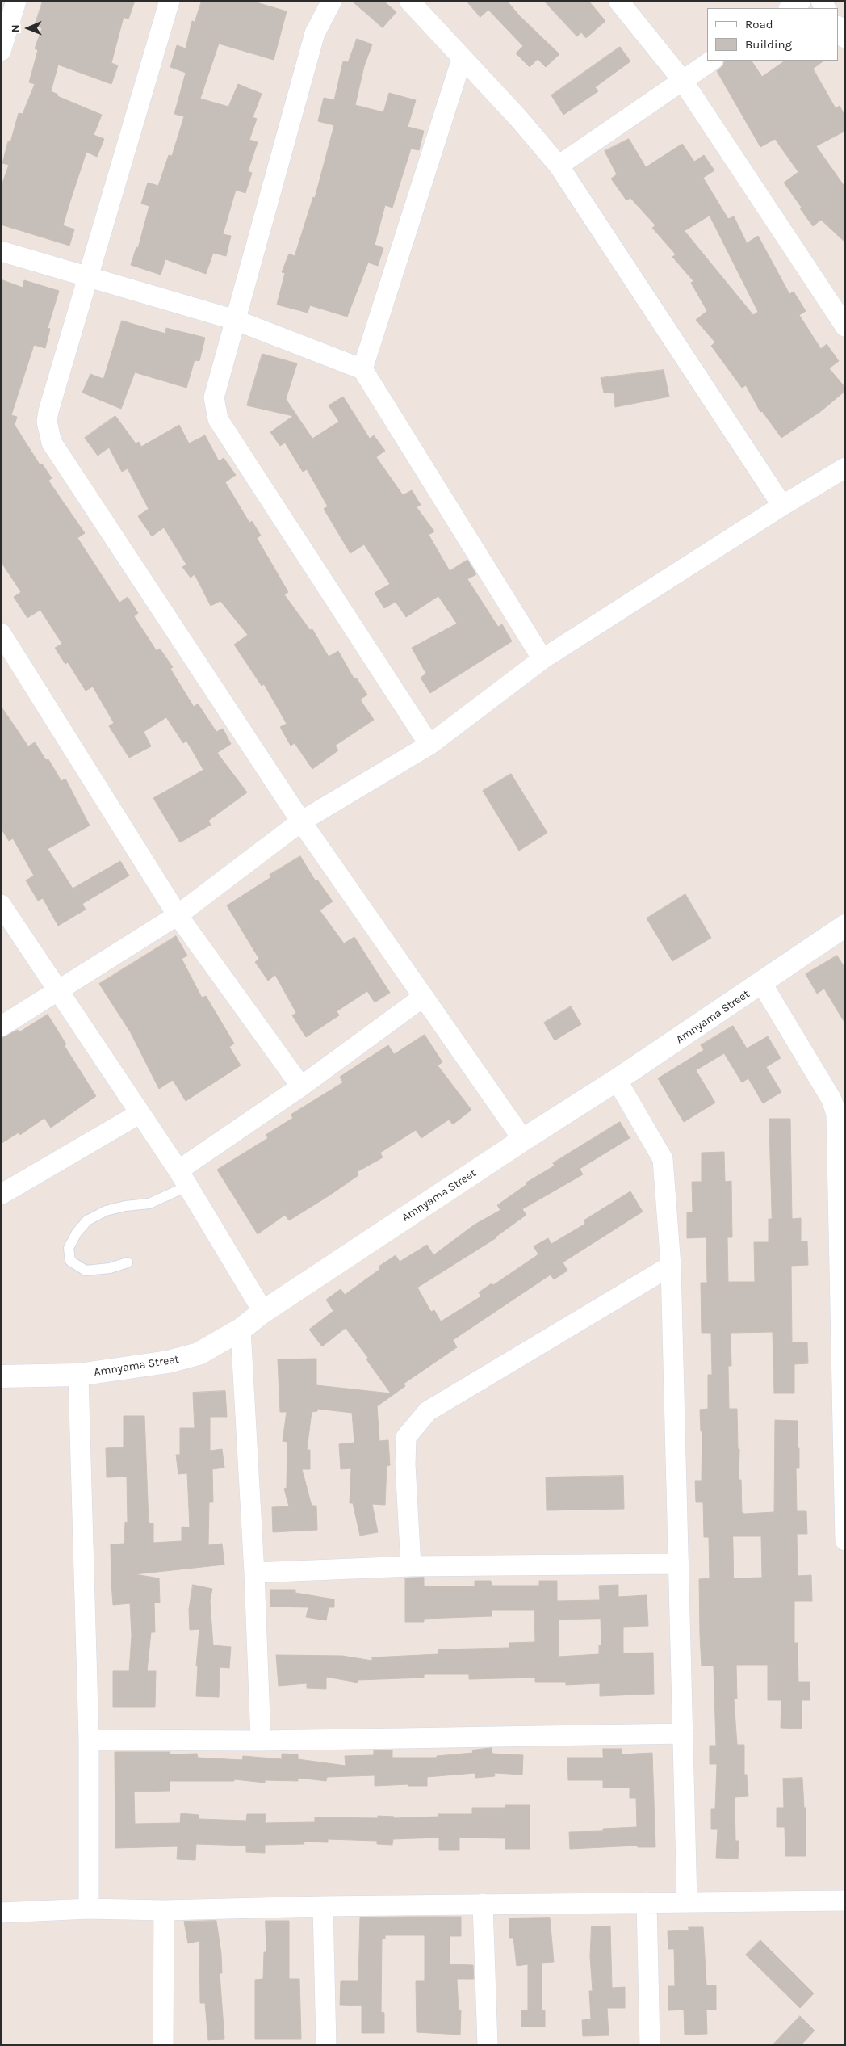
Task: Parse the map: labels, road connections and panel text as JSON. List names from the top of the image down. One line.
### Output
{"streets":{"street":["Amnyama Street"]},"legend":["Road","Building"],"north":"left"}
